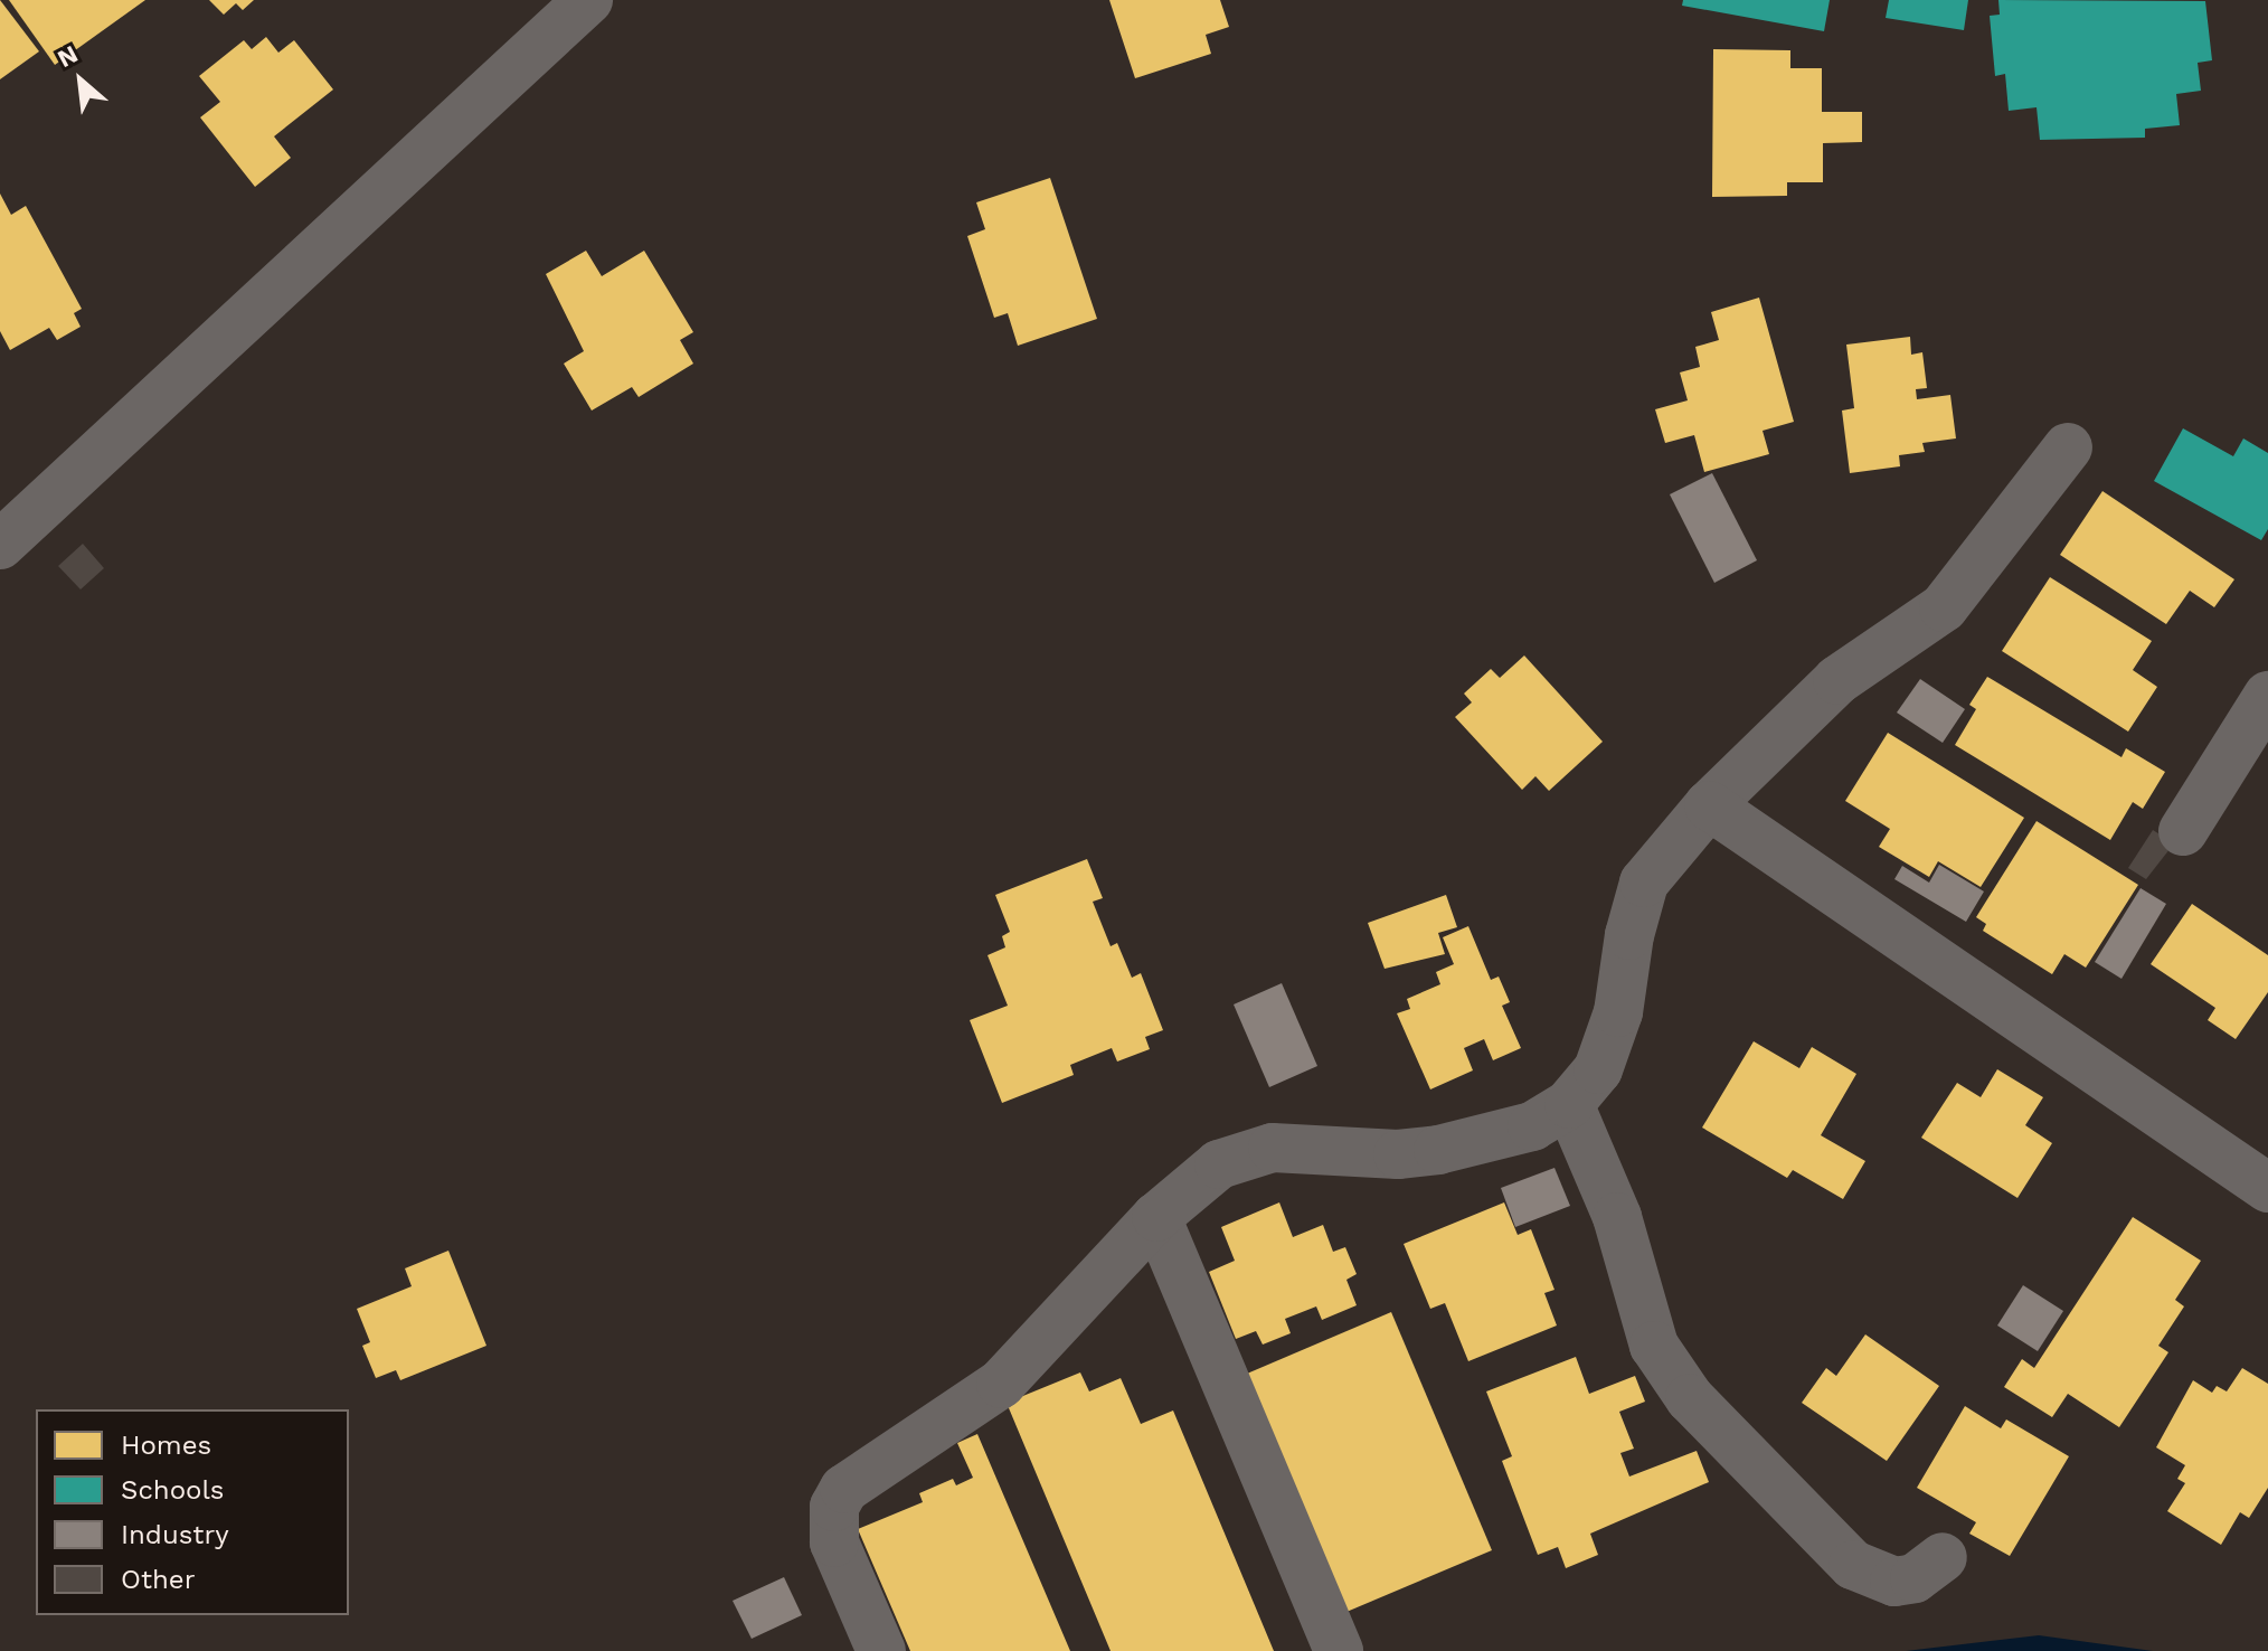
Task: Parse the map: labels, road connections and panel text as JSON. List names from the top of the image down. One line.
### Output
{"legend":["Homes","Schools","Industry","Other"],"north":"top left"}
